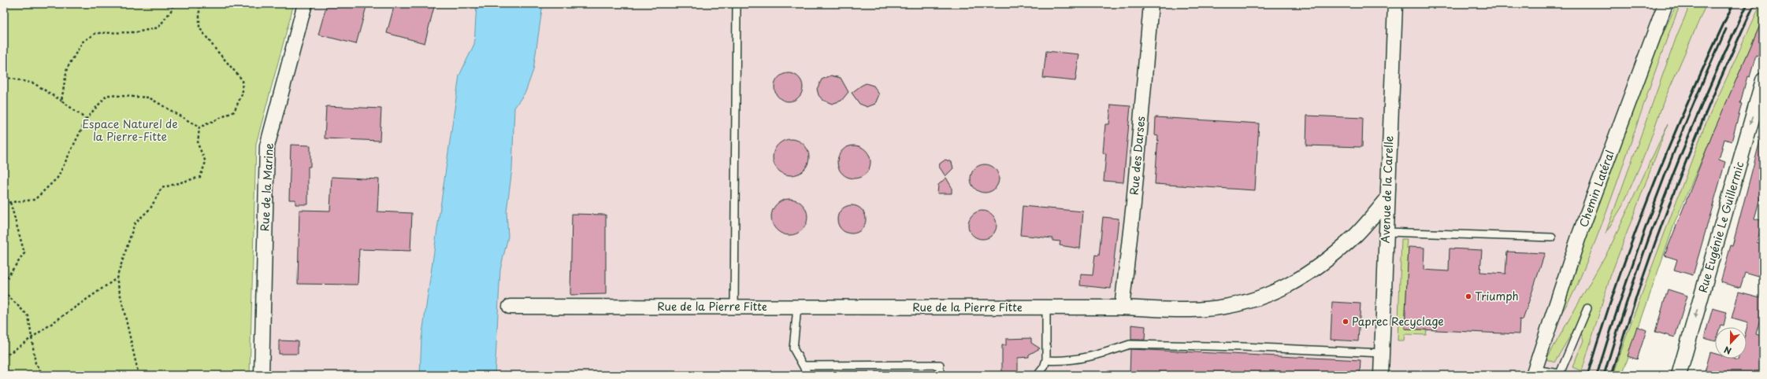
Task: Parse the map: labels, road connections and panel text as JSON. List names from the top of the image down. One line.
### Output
{"streets":{"street":["Rue des Darses","Rue de la Marine","Chemin Latéral","Avenue de la Carelle","Rue Eugénie Le Guillermic","Rue de la Pierre Fitte"]},"crossings":[["Rue des Darses","Rue de la Pierre Fitte"],["Avenue de la Carelle","Rue de la Pierre Fitte"]],"one_way":["Rue Eugénie Le Guillermic"],"parks":["Espace Naturel de la Pierre-Fitte"],"places":["Triumph","Paprec Recyclage"],"north":"bottom"}
